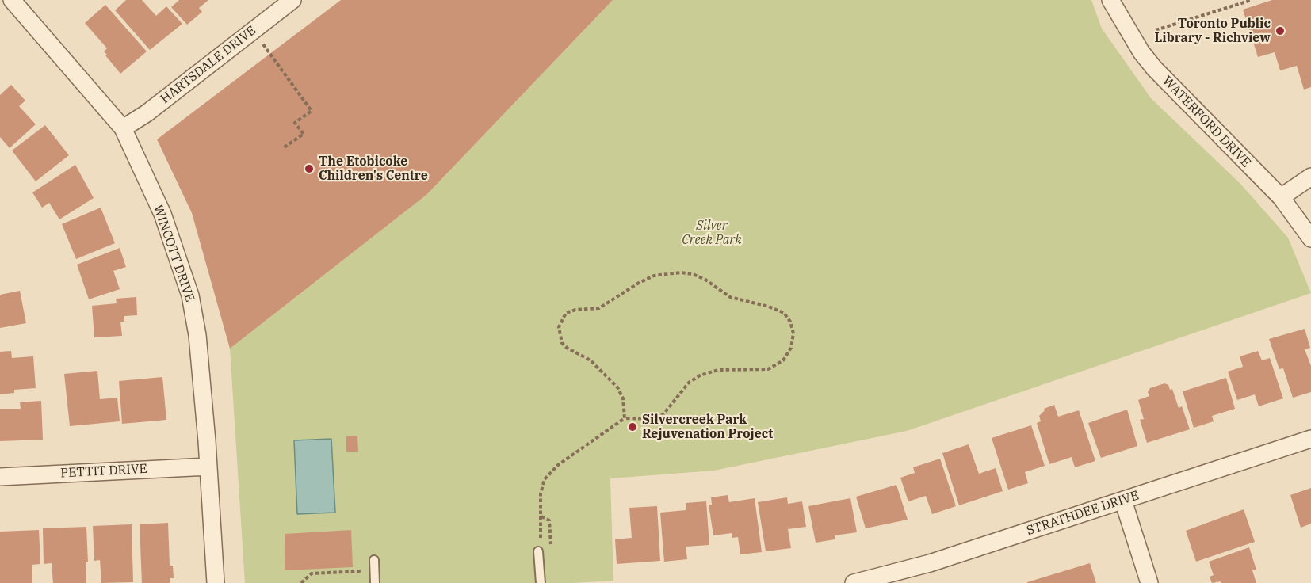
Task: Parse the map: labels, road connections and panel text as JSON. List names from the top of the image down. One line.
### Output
{"streets":{"street":["HARTSDALE DRIVE","WATERFORD DRIVE","WINCOTT DRIVE","PETTIT DRIVE","STRATHDEE DRIVE"]},"crossings":[["HARTSDALE DRIVE","WINCOTT DRIVE"],["WINCOTT DRIVE","PETTIT DRIVE"]],"parks":["Silver Creek Park"],"places":["Toronto Public Library - Richview","The Etobicoke Children's Centre","Silvercreek Park Rejuvenation Project"]}
